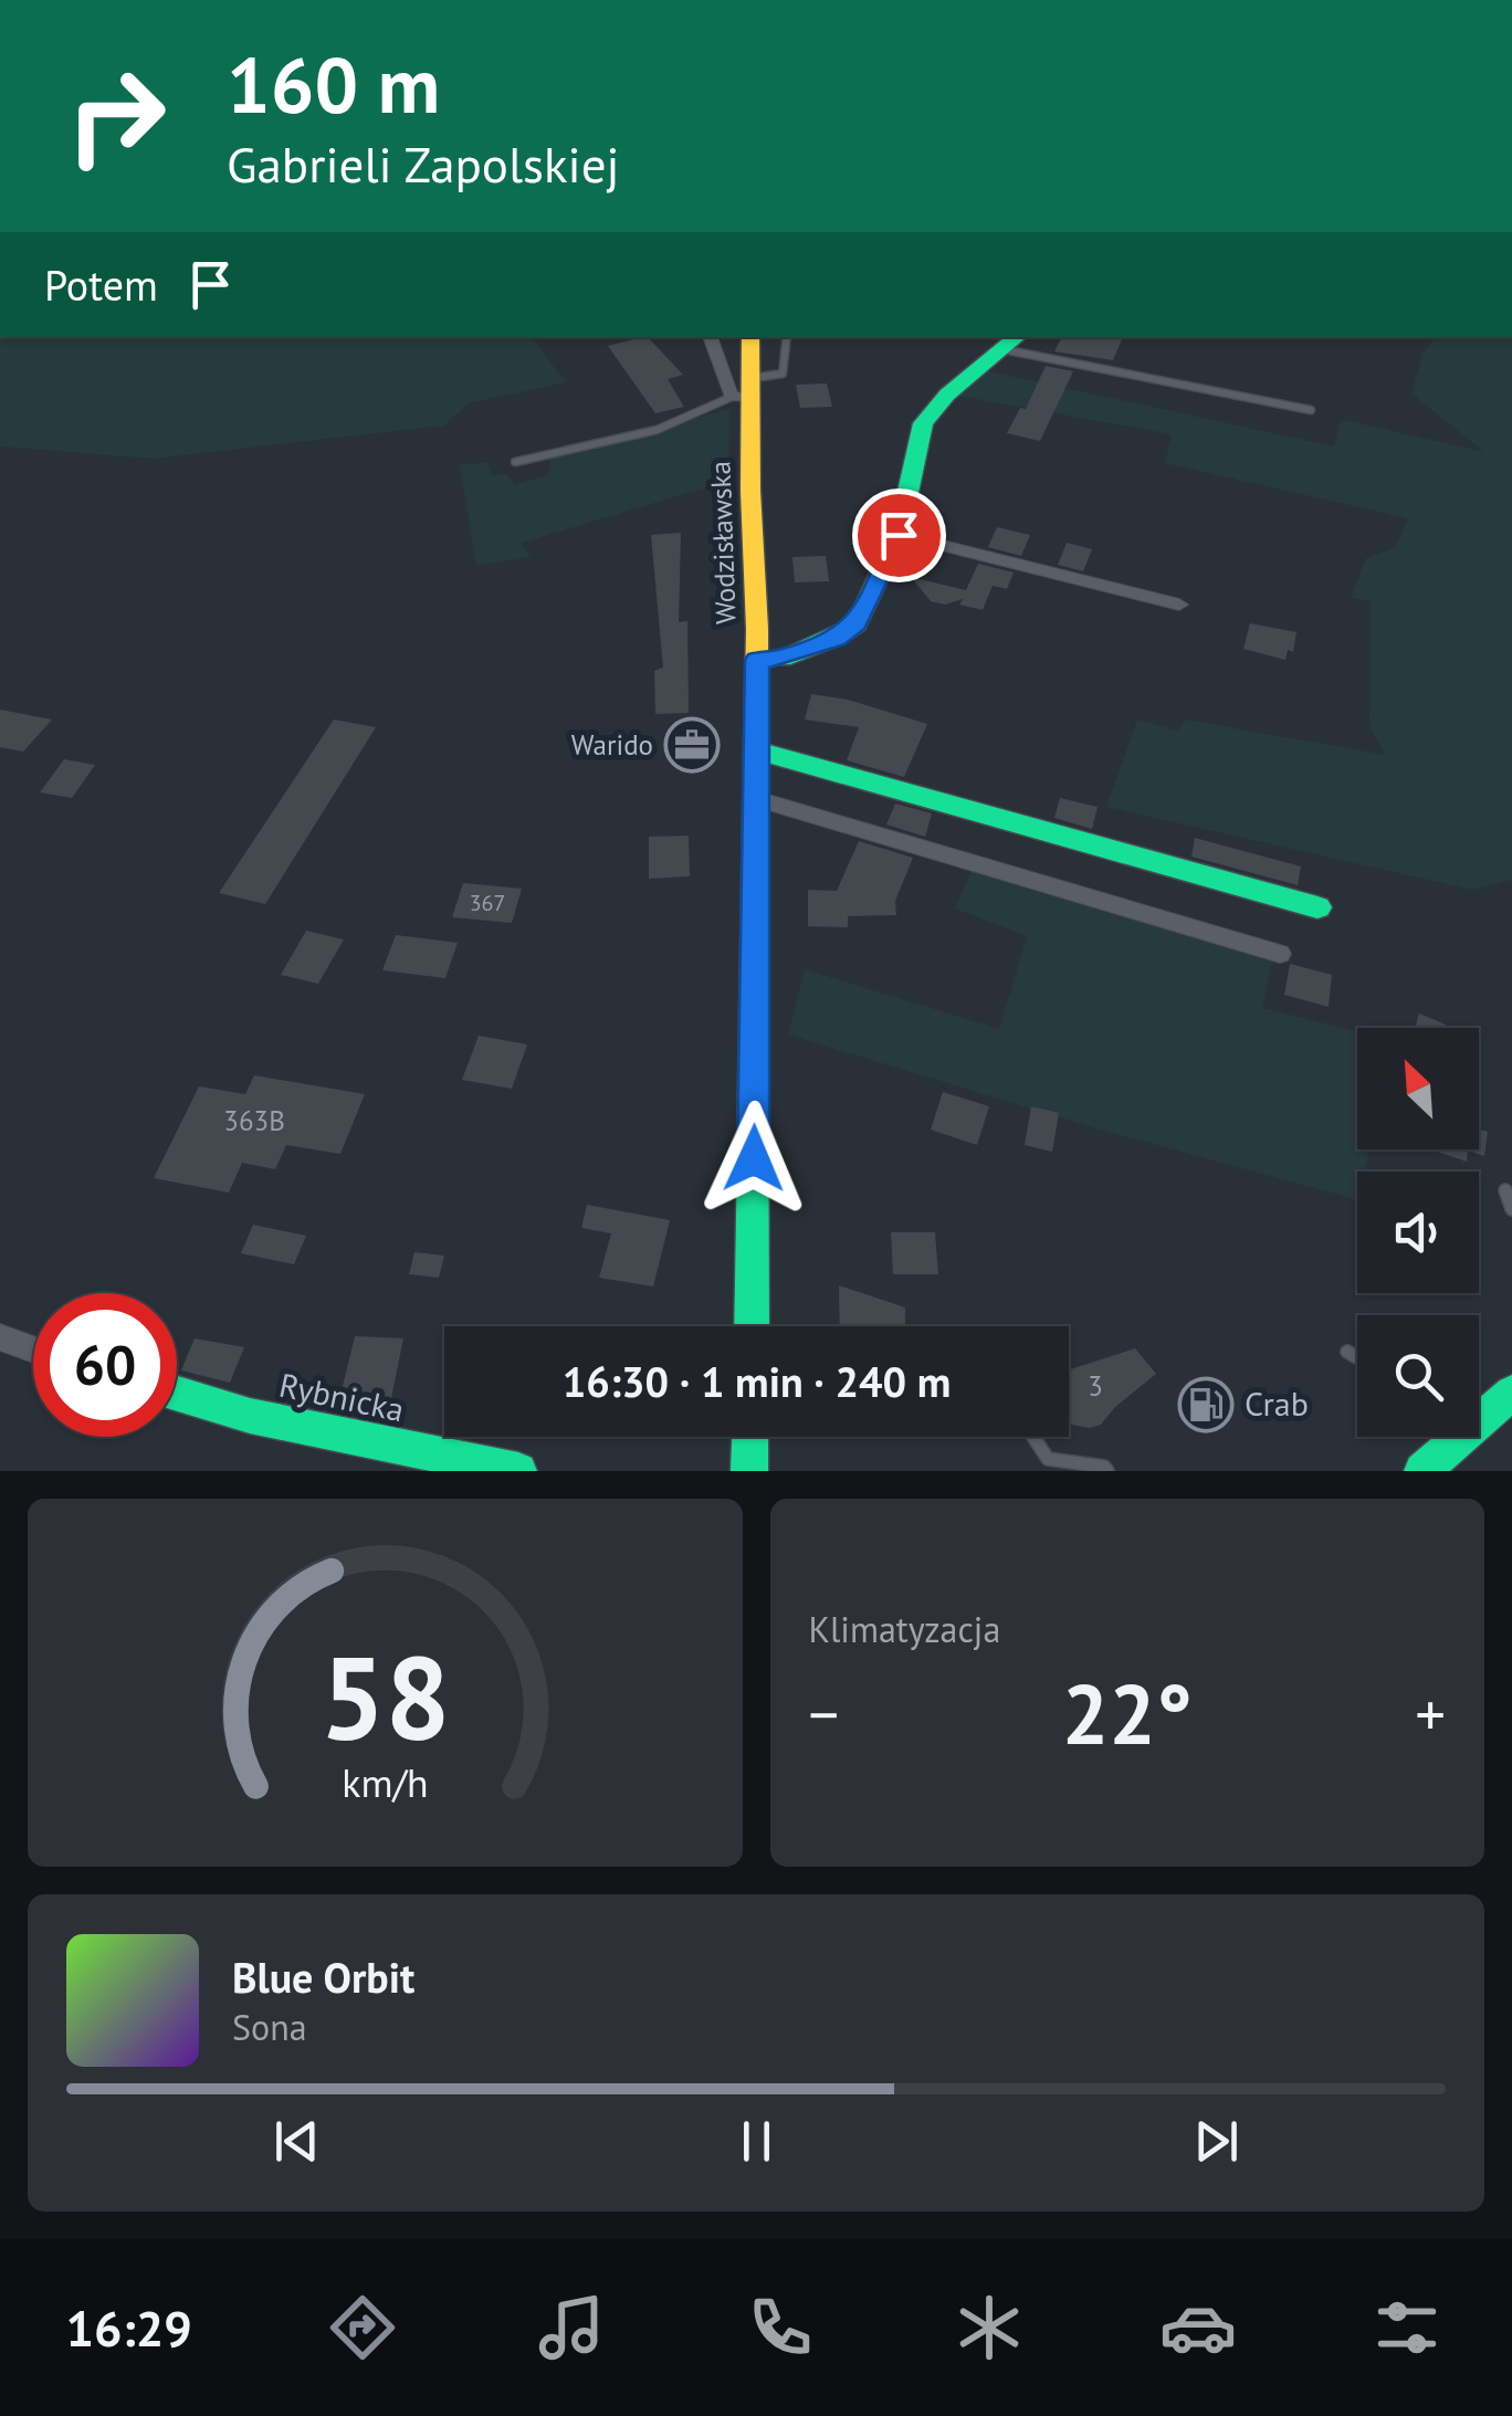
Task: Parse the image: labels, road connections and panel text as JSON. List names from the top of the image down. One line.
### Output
{"streets":{"street":["Wodzisławska","Rybnicka"]},"places":{"office":["Warido"],"fuel station":["Crab"]},"house_numbers":["367","363B","3"],"north":"top left","page":{"turn":["160 m","Gabrieli Zapolskiej"],"then":"Potem","limit":"60","trip":"16:30 · 1 min · 240 m","tile":"Klimatyzacja","heat":["−","22°","+"],"song":["Blue Orbit","Sona"],"tabs":"16:29","gauge":["58","km/h"]}}
